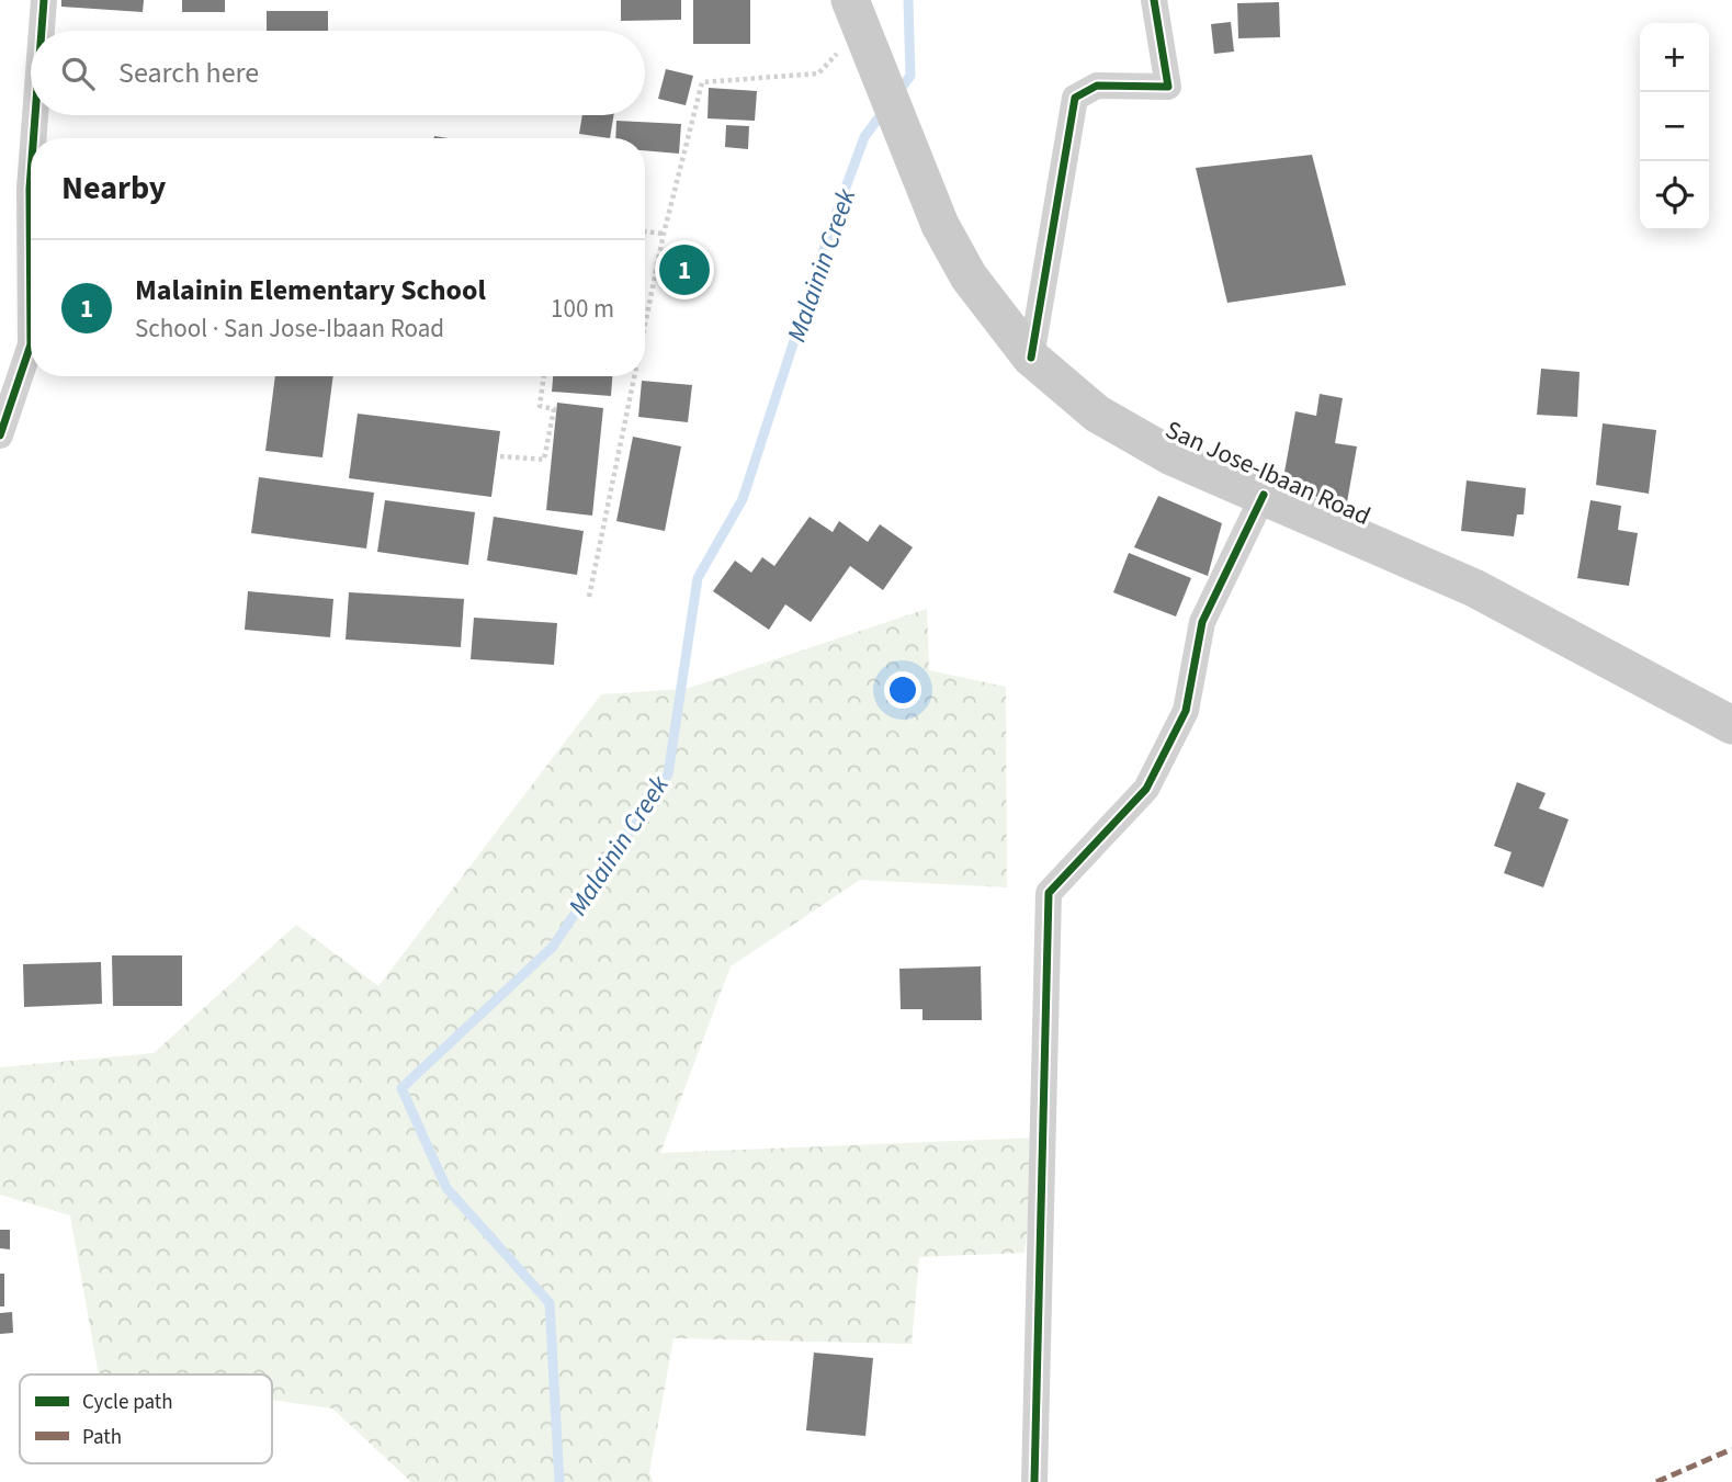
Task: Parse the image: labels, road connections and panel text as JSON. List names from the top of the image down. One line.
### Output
{"streets":{"main road":["San Jose-Ibaan Road"]},"water":["Malainin Creek"],"legend":["Cycle path","Path"],"page":{"map_buttons":["+","−"],"search":"Search here","heading":"Nearby","list":[{"mark":"1","name":"Malainin Elementary School","note":"School · San Jose-Ibaan Road","value":"100 m"}],"pins":"1"}}
